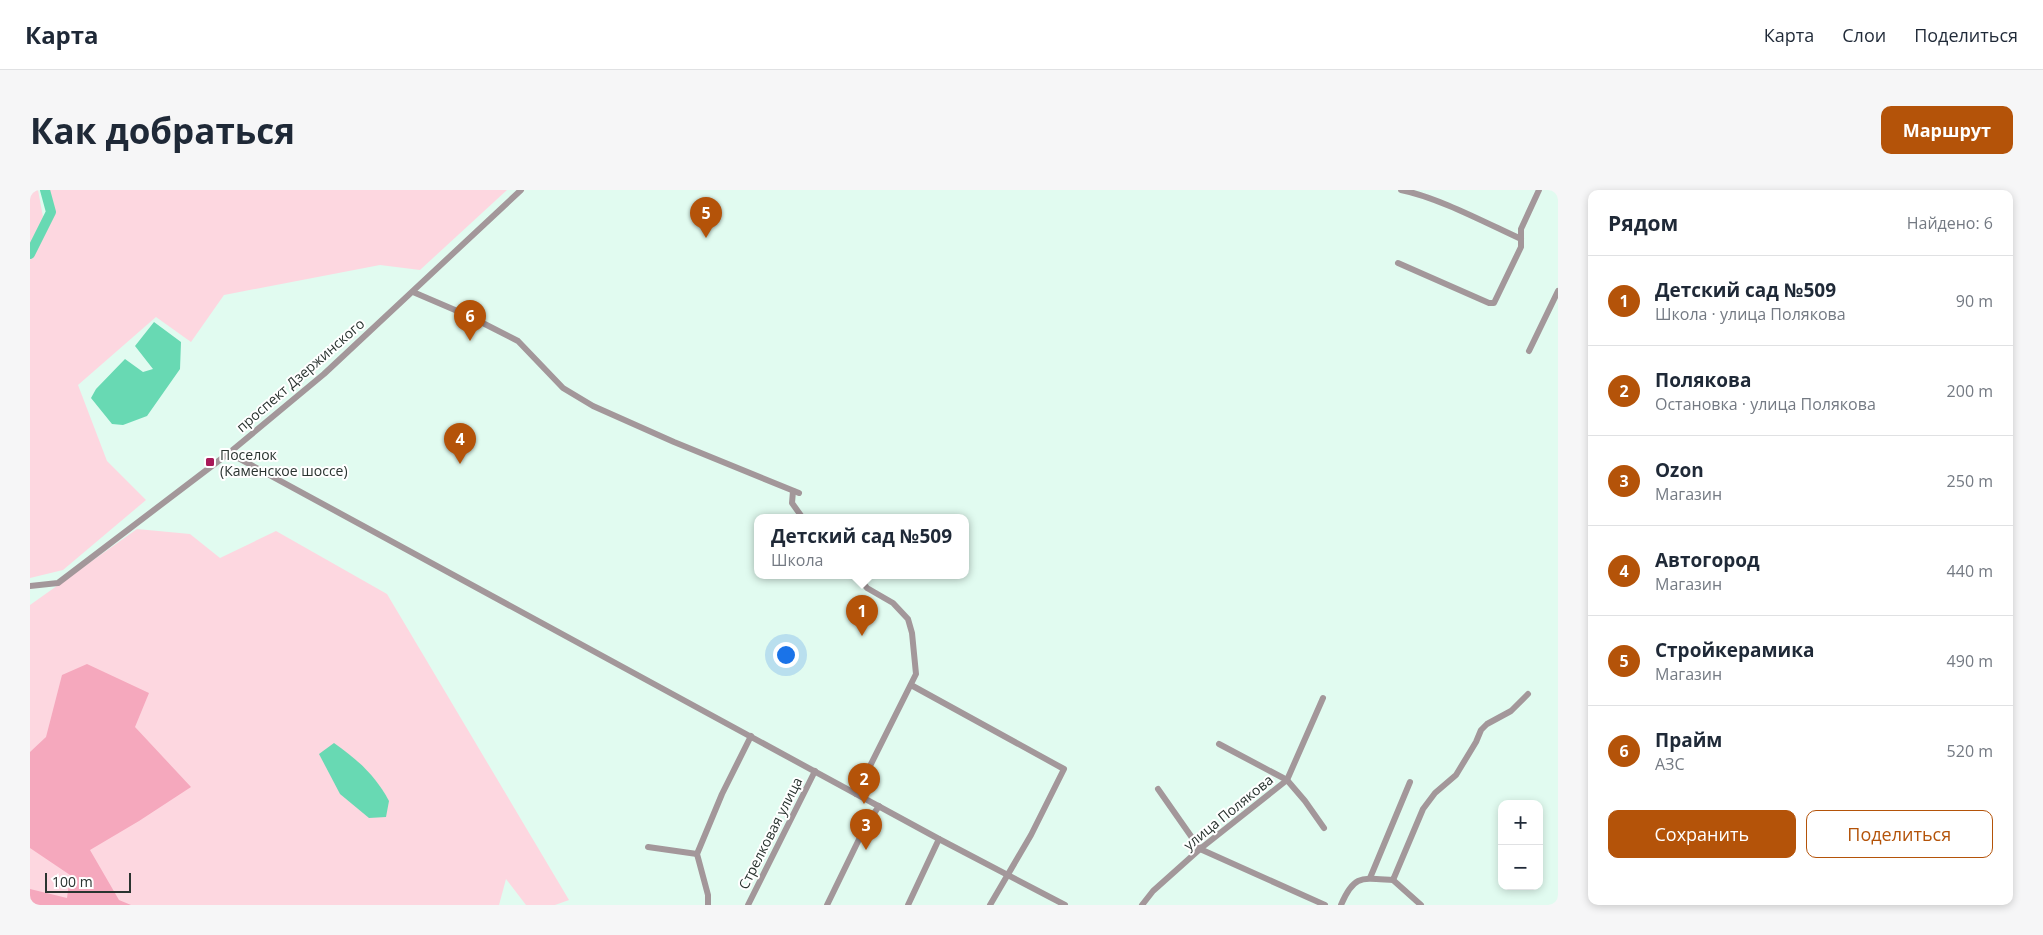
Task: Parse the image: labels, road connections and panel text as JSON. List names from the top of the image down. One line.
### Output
{"streets":{"street":["проспект Дзержинского","улица Полякова","Стрелковая улица"]},"places":{"transit":["Поселок (Каменское шоссе)"]},"scale_bar":"100 m","page":{"header":"Карта","nav":["Карта","Слои","Поделиться"],"buttons":["Маршрут",["Сохранить","Поделиться"]],"title":"Как добраться","heading":["Рядом","Найдено: 6"],"pins":["5","6","4","1","2","3"],"list":[{"mark":"1","name":"Детский сад №509","note":"Школа · улица Полякова","value":"90 m"},{"mark":"2","name":"Полякова","note":"Остановка · улица Полякова","value":"200 m"},{"mark":"3","name":"Ozon","note":"Магазин","value":"250 m"},{"mark":"4","name":"Автогород","note":"Магазин","value":"440 m"},{"mark":"5","name":"Стройкерамика","note":"Магазин","value":"490 m"},{"mark":"6","name":"Прайм","note":"АЗС","value":"520 m"}],"popup":["Детский сад №509","Школа"],"map_buttons":["+","−"],"scale":"100 m"}}
